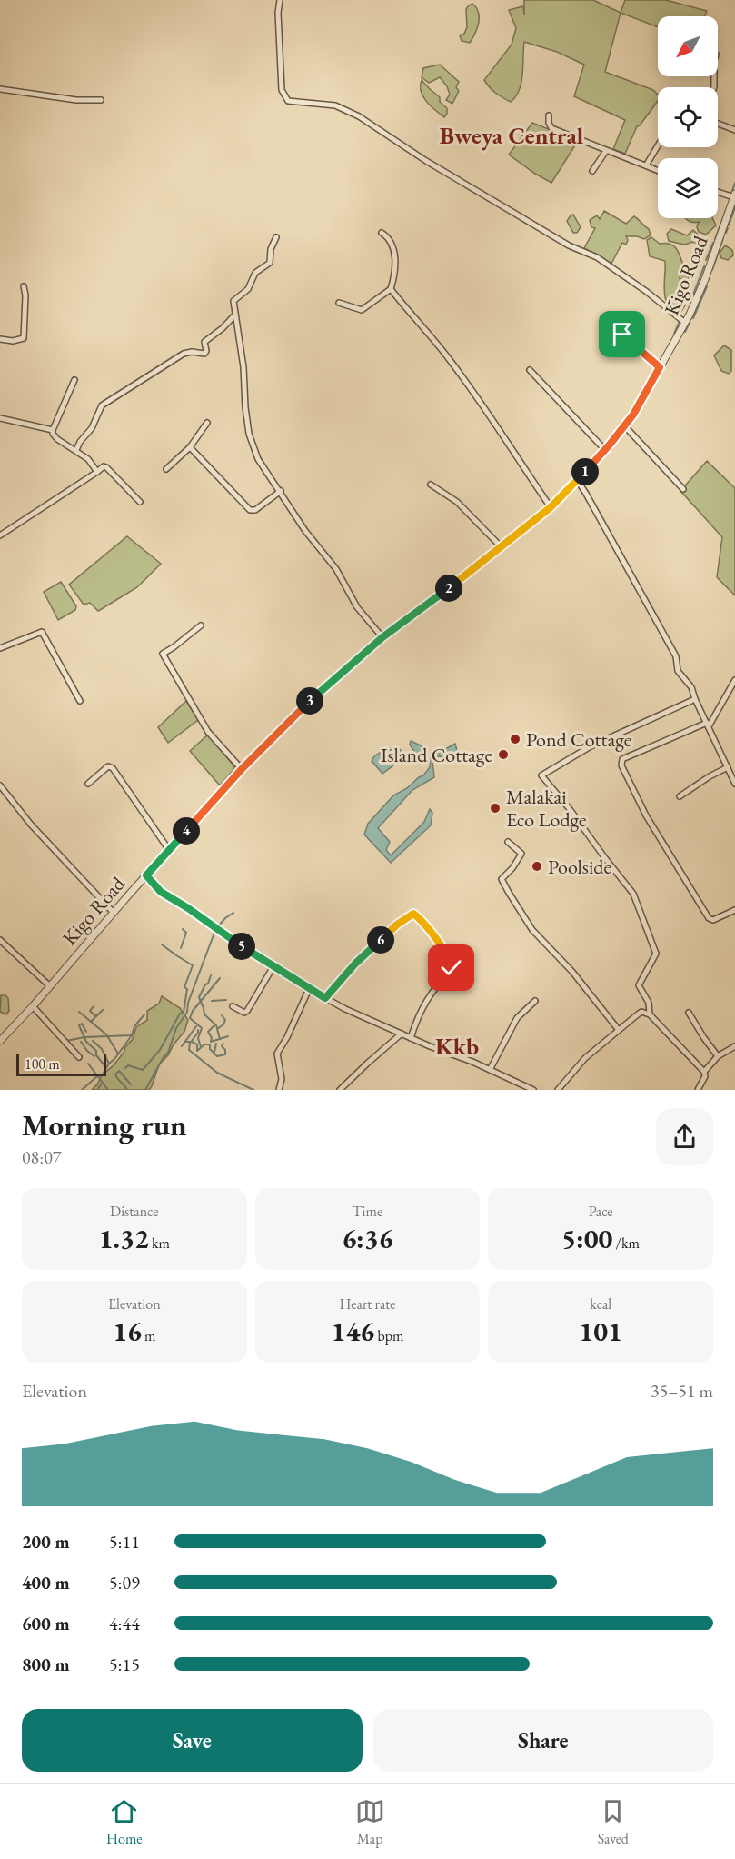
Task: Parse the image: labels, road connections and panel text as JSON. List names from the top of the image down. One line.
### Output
{"streets":{"street":["Kigo Road"]},"districts":["Bweya Central","Kkb"],"places":["Pond Cottage","Island Cottage","Malakai Eco Lodge","Poolside"],"scale_bar":"100 m","north":"bottom left","page":{"pins":["1","2","3","4","6","5"],"scale":"100 m","heading":["Morning run","08:07"],"stats":[["Distance","1.32 km"],["Time","6:36"],["Pace","5:00 /km"],["Elevation","16 m"],["Heart rate","146 bpm"],["kcal","101"]],"chart":["Elevation","35–51 m"],"list":[{"name":"200 m","note":"5:11"},{"name":"400 m","note":"5:09"},{"name":"600 m","note":"4:44"},{"name":"800 m","note":"5:15"}],"buttons":["Save","Share"],"tabs":["Home","Map","Saved"]}}
